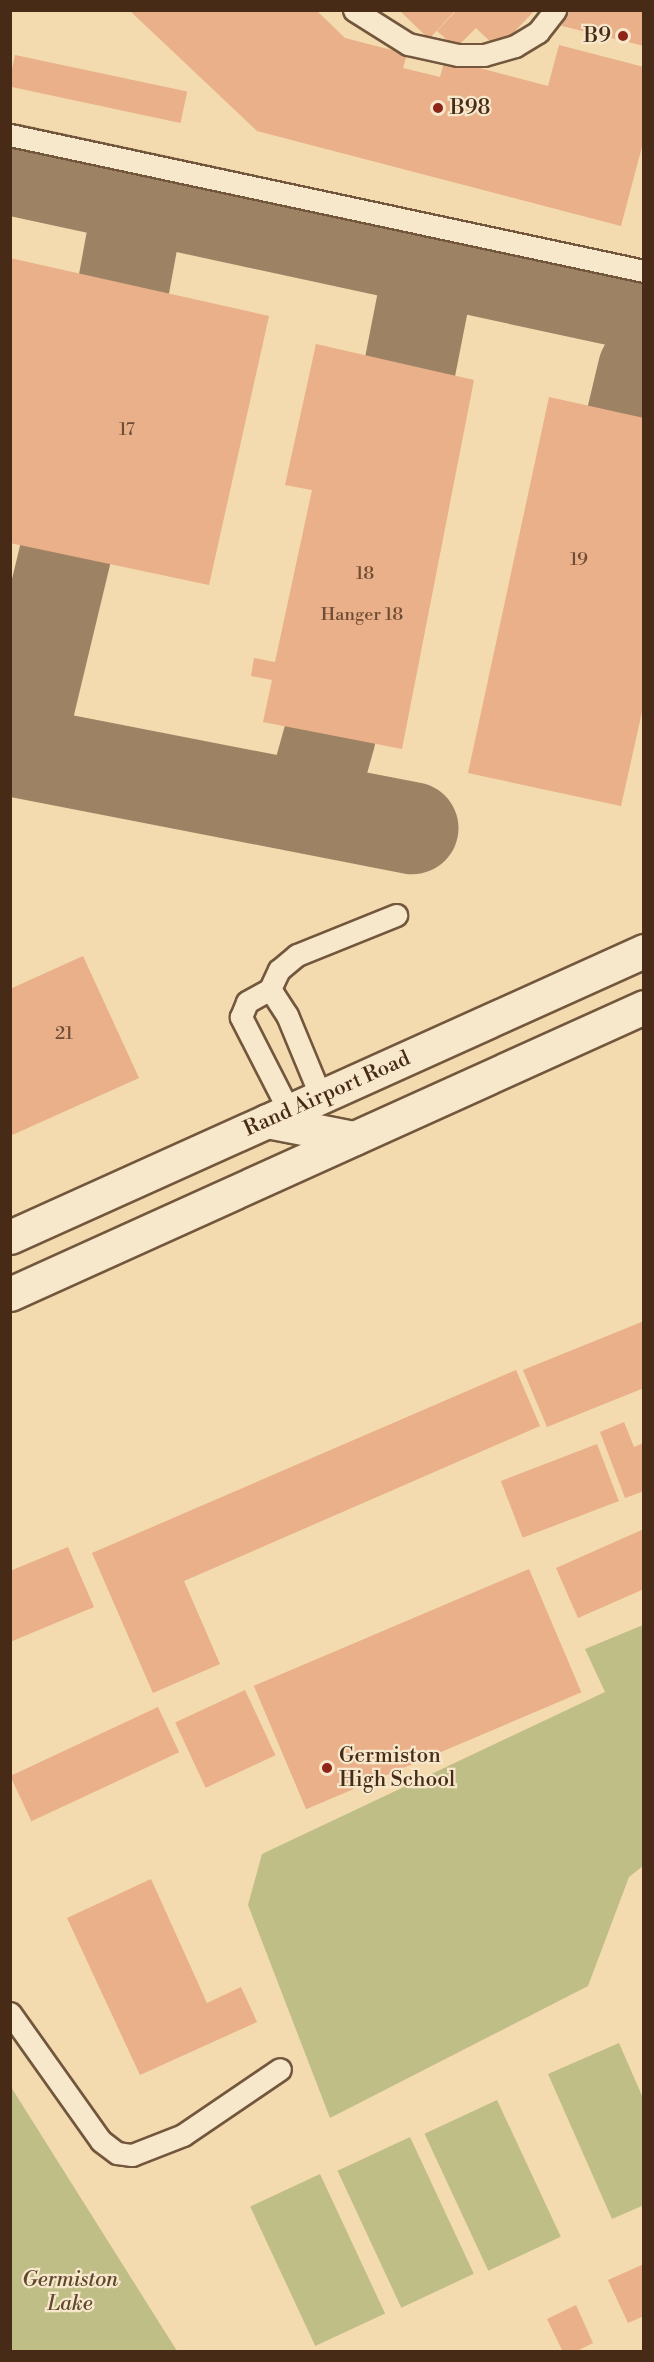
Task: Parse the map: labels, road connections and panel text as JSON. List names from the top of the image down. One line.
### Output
{"streets":{"street":["Rand Airport Road"]},"parks":["Germiston Lake"],"places":["B9","B98","Germiston High School"],"house_numbers":["17","19","18","Hanger 18","21"]}
